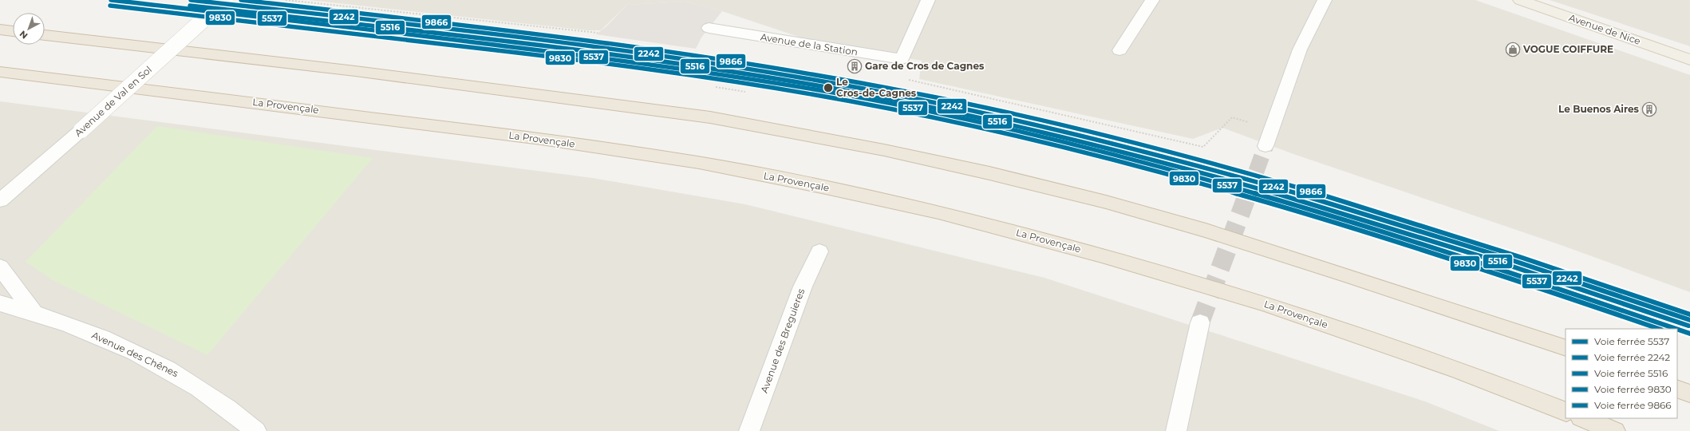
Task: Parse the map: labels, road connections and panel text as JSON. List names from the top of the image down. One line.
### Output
{"streets":{"highway":["La Provençale"],"main road":["Avenue de Nice"],"street":["Avenue de la Station","Avenue de Val en Sol","Avenue des Breguieres","Avenue des Chênes"]},"places":{"shop":["VOGUE COIFFURE"],"building":["Gare de Cros de Cagnes","Le Buenos Aires"],"other":["Le Cros-de-Cagnes"]},"lines":["rail line 5537","rail line 2242","rail line 9866","rail line 5516","rail line 9830"],"legend":["Voie ferrée 5537","Voie ferrée 2242","Voie ferrée 5516","Voie ferrée 9830","Voie ferrée 9866"],"north":"bottom left"}
